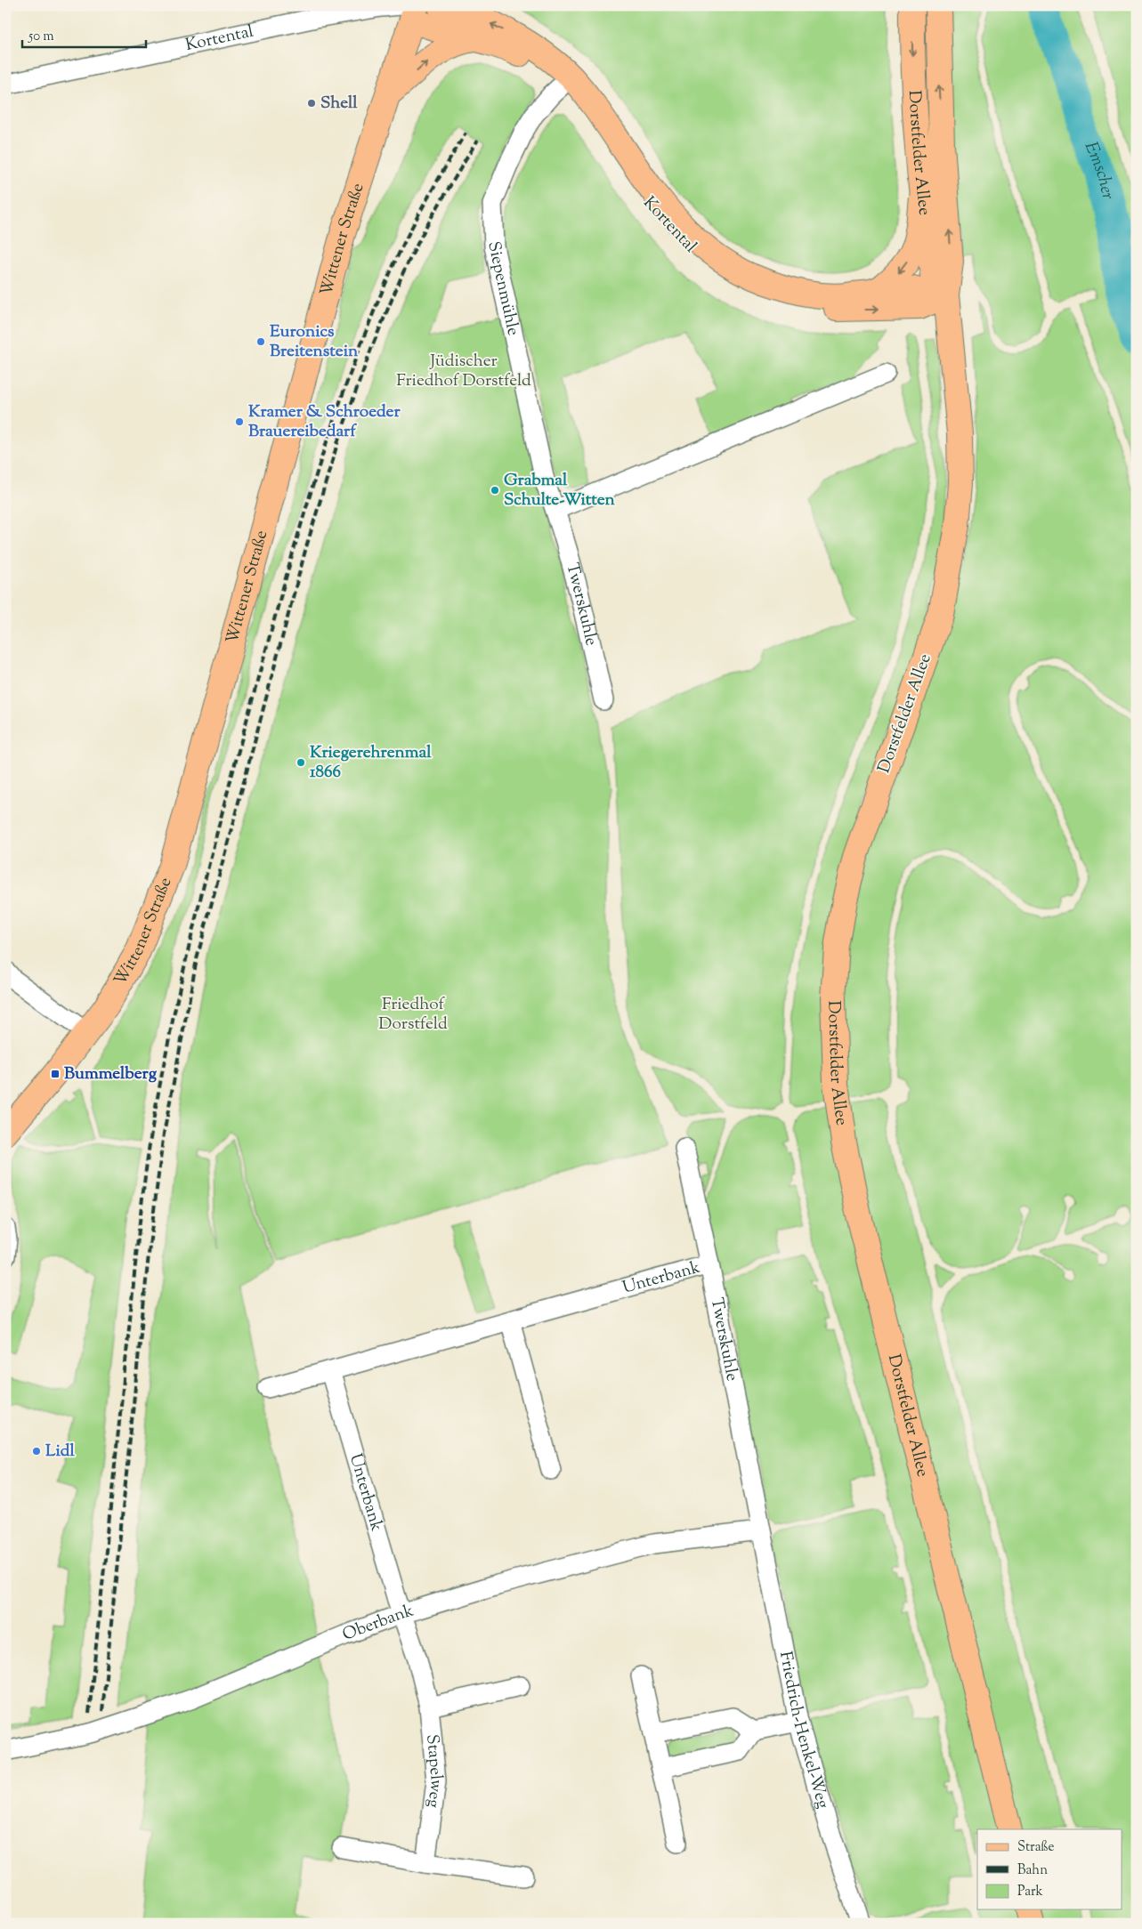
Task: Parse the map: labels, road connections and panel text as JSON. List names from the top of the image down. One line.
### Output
{"streets":{"main road":["Kortental","Dorstfelder Allee","Wittener Straße"],"street":["Siepenmühle","Twerskuhle","Unterbank","Oberbank","Friedrich-Henkel-Weg","Stapelweg"]},"crossings":[["Kortental","Dorstfelder Allee"],["Kortental","Wittener Straße"],["Kortental","Siepenmühle"],["Siepenmühle","Twerskuhle"],["Twerskuhle","Unterbank"],["Twerskuhle","Oberbank"],["Twerskuhle","Friedrich-Henkel-Weg"],["Unterbank","Oberbank"],["Unterbank","Stapelweg"],["Oberbank","Friedrich-Henkel-Weg"],["Oberbank","Stapelweg"]],"water":["Emscher"],"parks":["Jüdischer Friedhof Dorstfeld","Friedhof Dorstfeld"],"places":{"other":["Shell","Euronics Breitenstein","Kramer & Schroeder Brauereibedarf","Grabmal Schulte-Witten","Kriegerehrenmal 1866","Lidl"],"transit":["Bummelberg"]},"legend":["Straße","Bahn","Park"],"scale_bar":"50 m"}
